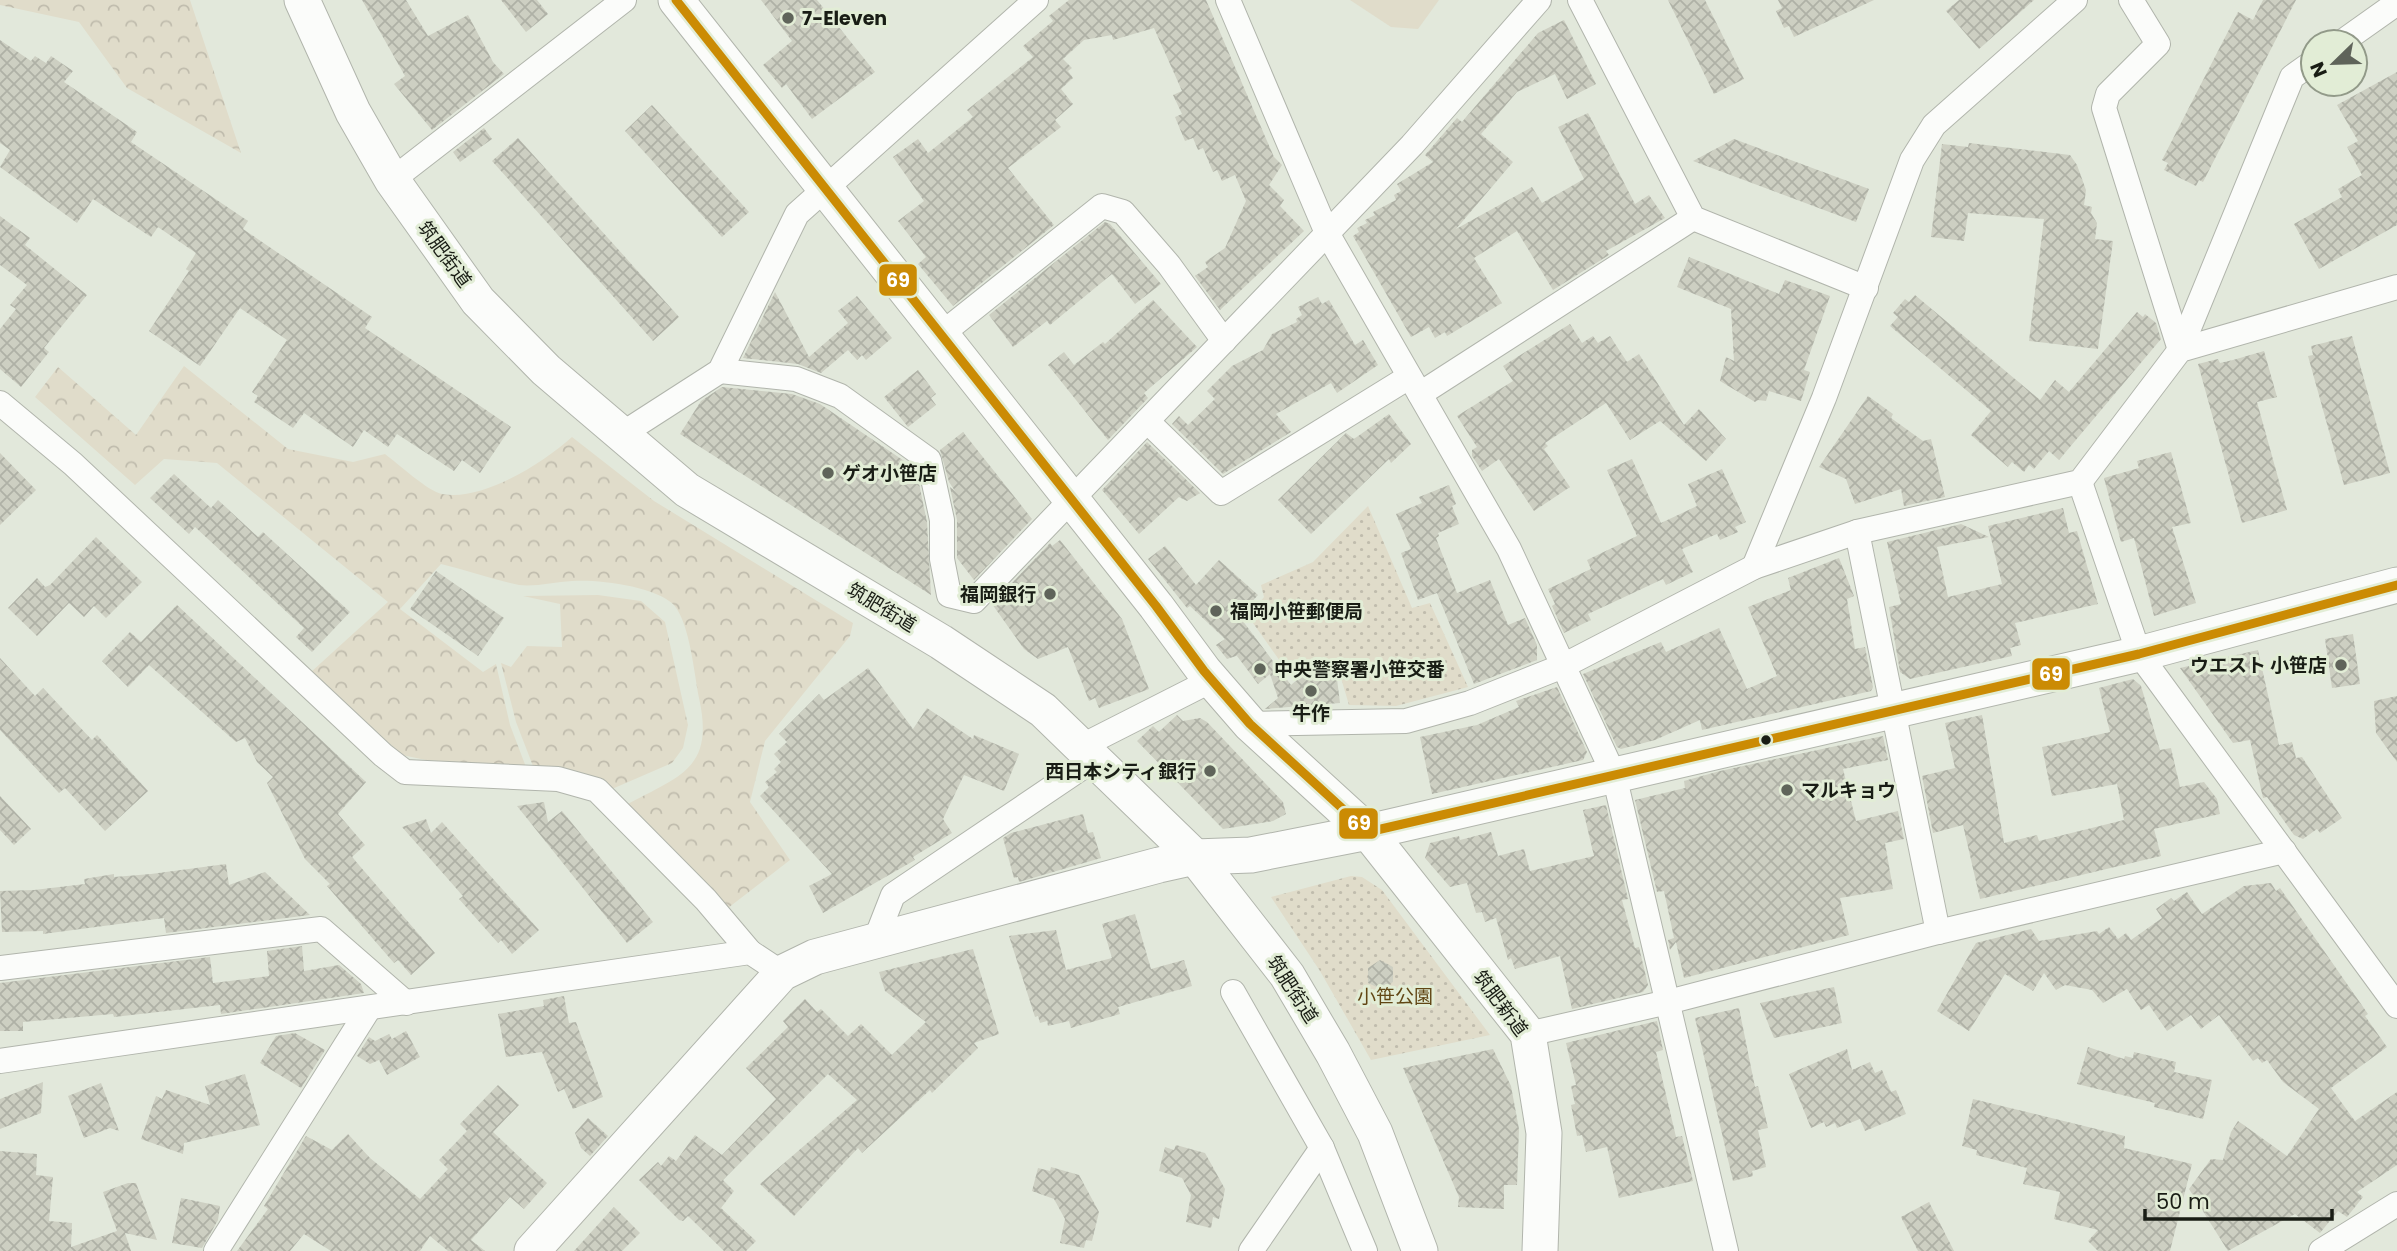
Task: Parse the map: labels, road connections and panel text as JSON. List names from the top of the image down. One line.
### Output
{"streets":{"street":["筑肥街道","筑肥新道"]},"parks":["小笹公園"],"places":["7-Eleven","ゲオ小笹店","福岡銀行","福岡小笹郵便局","ウエスト 小笹店","中央警察署小笹交番","牛作","西日本シティ銀行","マルキョウ"],"lines":["transit line 69"],"scale_bar":"50 m","north":"bottom left"}
